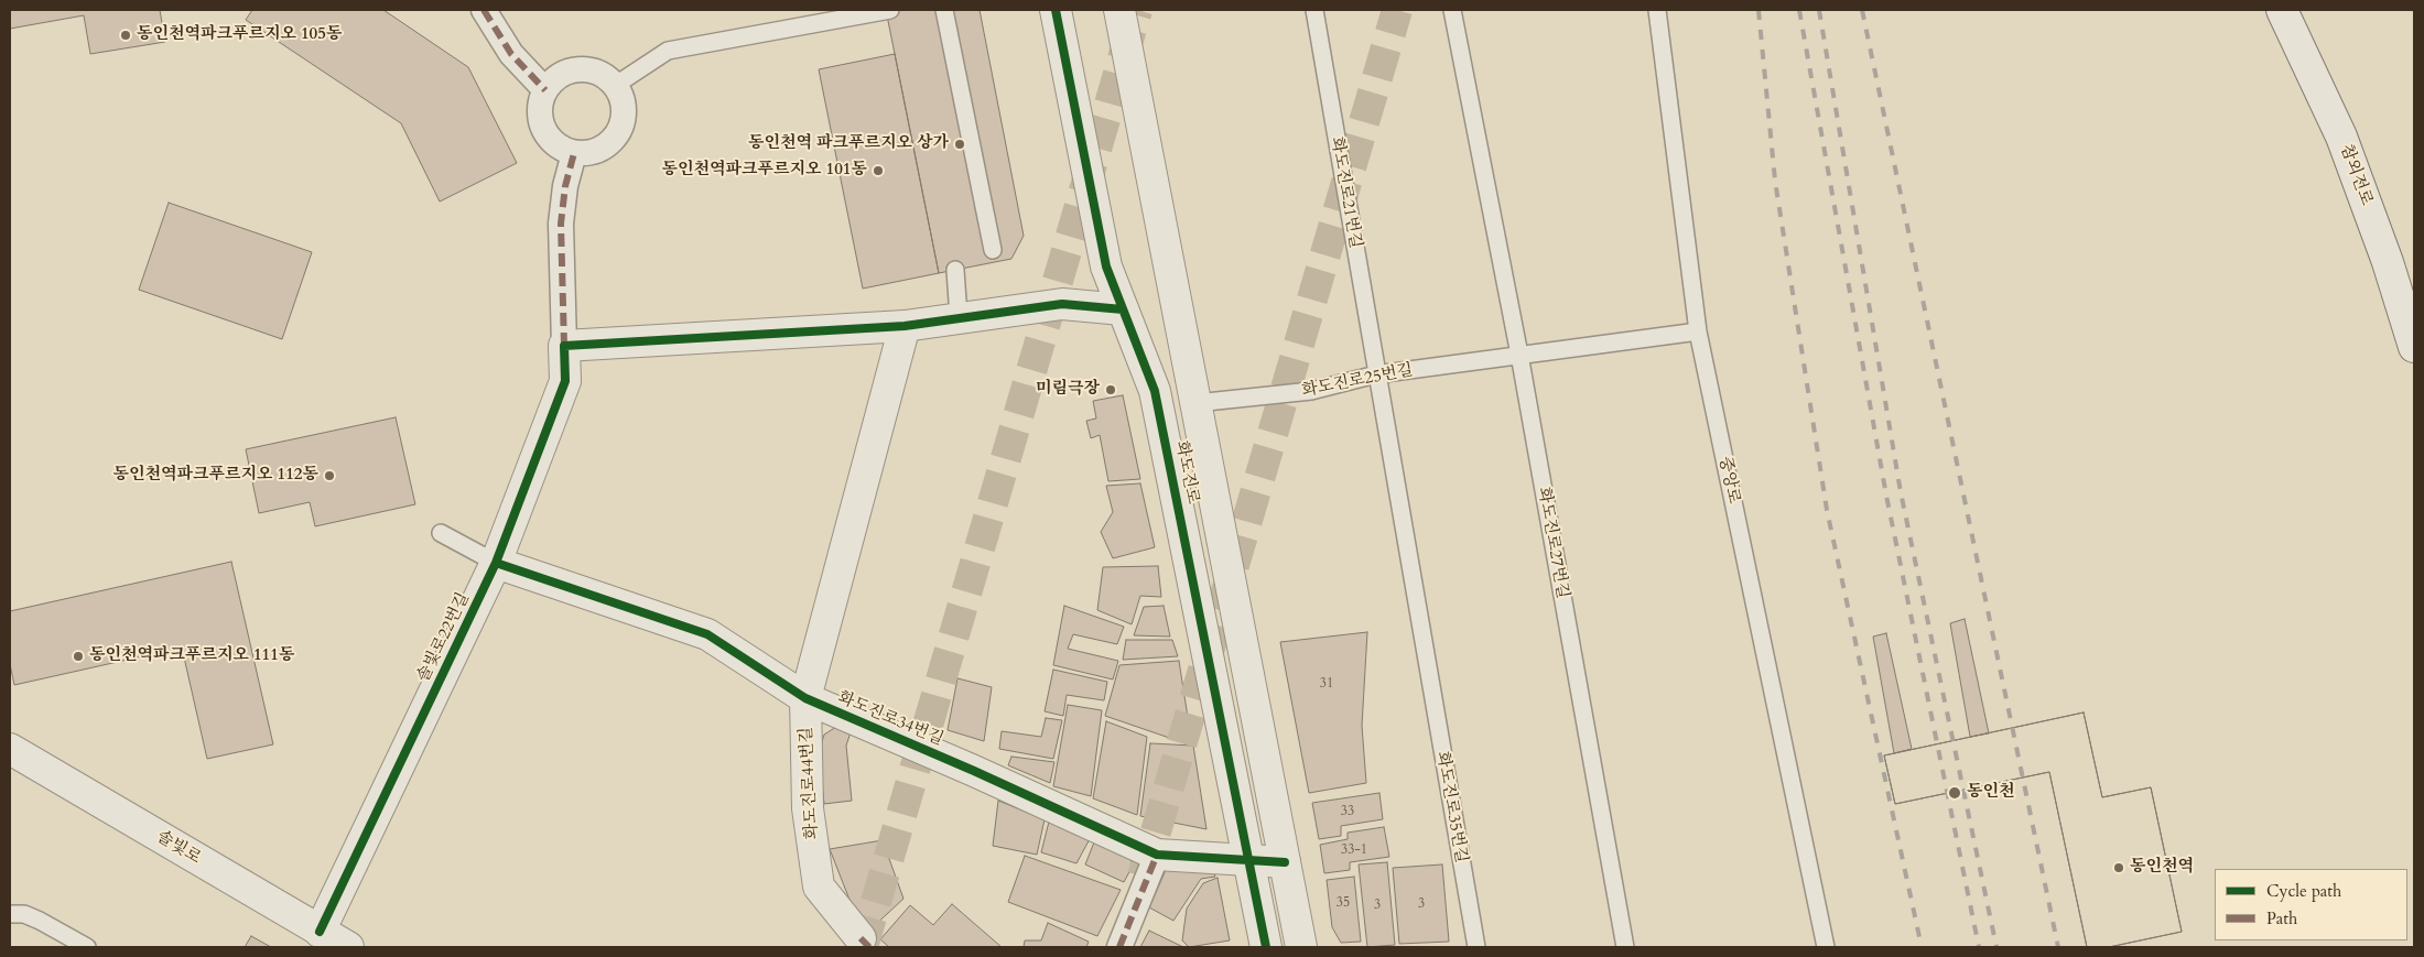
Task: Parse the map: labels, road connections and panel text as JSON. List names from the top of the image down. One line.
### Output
{"streets":{"street":["참외전로","화도진로","솔빛로22번길","화도진로34번길","화도진로44번길","솔빛로"],"lane":["화도진로21번길","화도진로25번길","중앙로","화도진로27번길","화도진로35번길"]},"crossings":[["화도진로21번길","화도진로25번길"],["화도진로21번길","화도진로35번길"],["화도진로25번길","화도진로"],["화도진로25번길","중앙로"],["화도진로25번길","화도진로27번길"],["화도진로","화도진로34번길"],["솔빛로22번길","화도진로34번길"],["솔빛로22번길","솔빛로"],["화도진로34번길","화도진로44번길"]],"places":["동인천역파크푸르지오 105동","동인천역 파크푸르지오 상가","동인천역파크푸르지오 101동","미림극장","동인천역파크푸르지오 112동","동인천역파크푸르지오 111동","동인천","동인천역"],"house_numbers":["31","33","33-1","35","3","3"],"legend":["Cycle path","Path"]}
